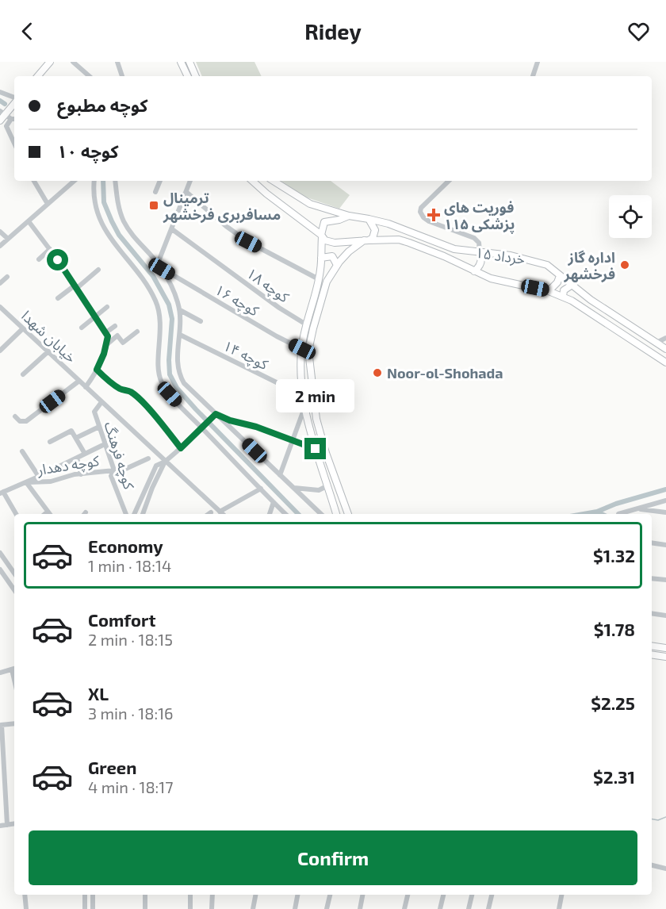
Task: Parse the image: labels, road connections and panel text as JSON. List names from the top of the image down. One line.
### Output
{"streets":{"main road":["۱۵ خرداد"],"street":["کوچه ۱۸","کوچه ۱۶","خیابان شهدا","کوچه ۱۴","کوچه فرهنگ","کوچه دهدار"]},"crossings":[["خیابان شهدا","کوچه فرهنگ"],["کوچه فرهنگ","کوچه دهدار"]],"places":{"transit":["ترمینال مسافربری فرخشهر"],"health":["فوریت های پزشکی ۱۱۵"],"other":["اداره گاز فرخشهر","Noor-ol-Shohada"]},"page":{"header":"Ridey","banner":["کوچه مطبوع","کوچه ۱۰"],"bubble":"2 min","list":[{"name":"Economy","note":"1 min · 18:14","value":"$1.32"},{"name":"Comfort","note":"2 min · 18:15","value":"$1.78"},{"name":"XL","note":"3 min · 18:16","value":"$2.25"},{"name":"Green","note":"4 min · 18:17","value":"$2.31"}],"buttons":"Confirm"}}
